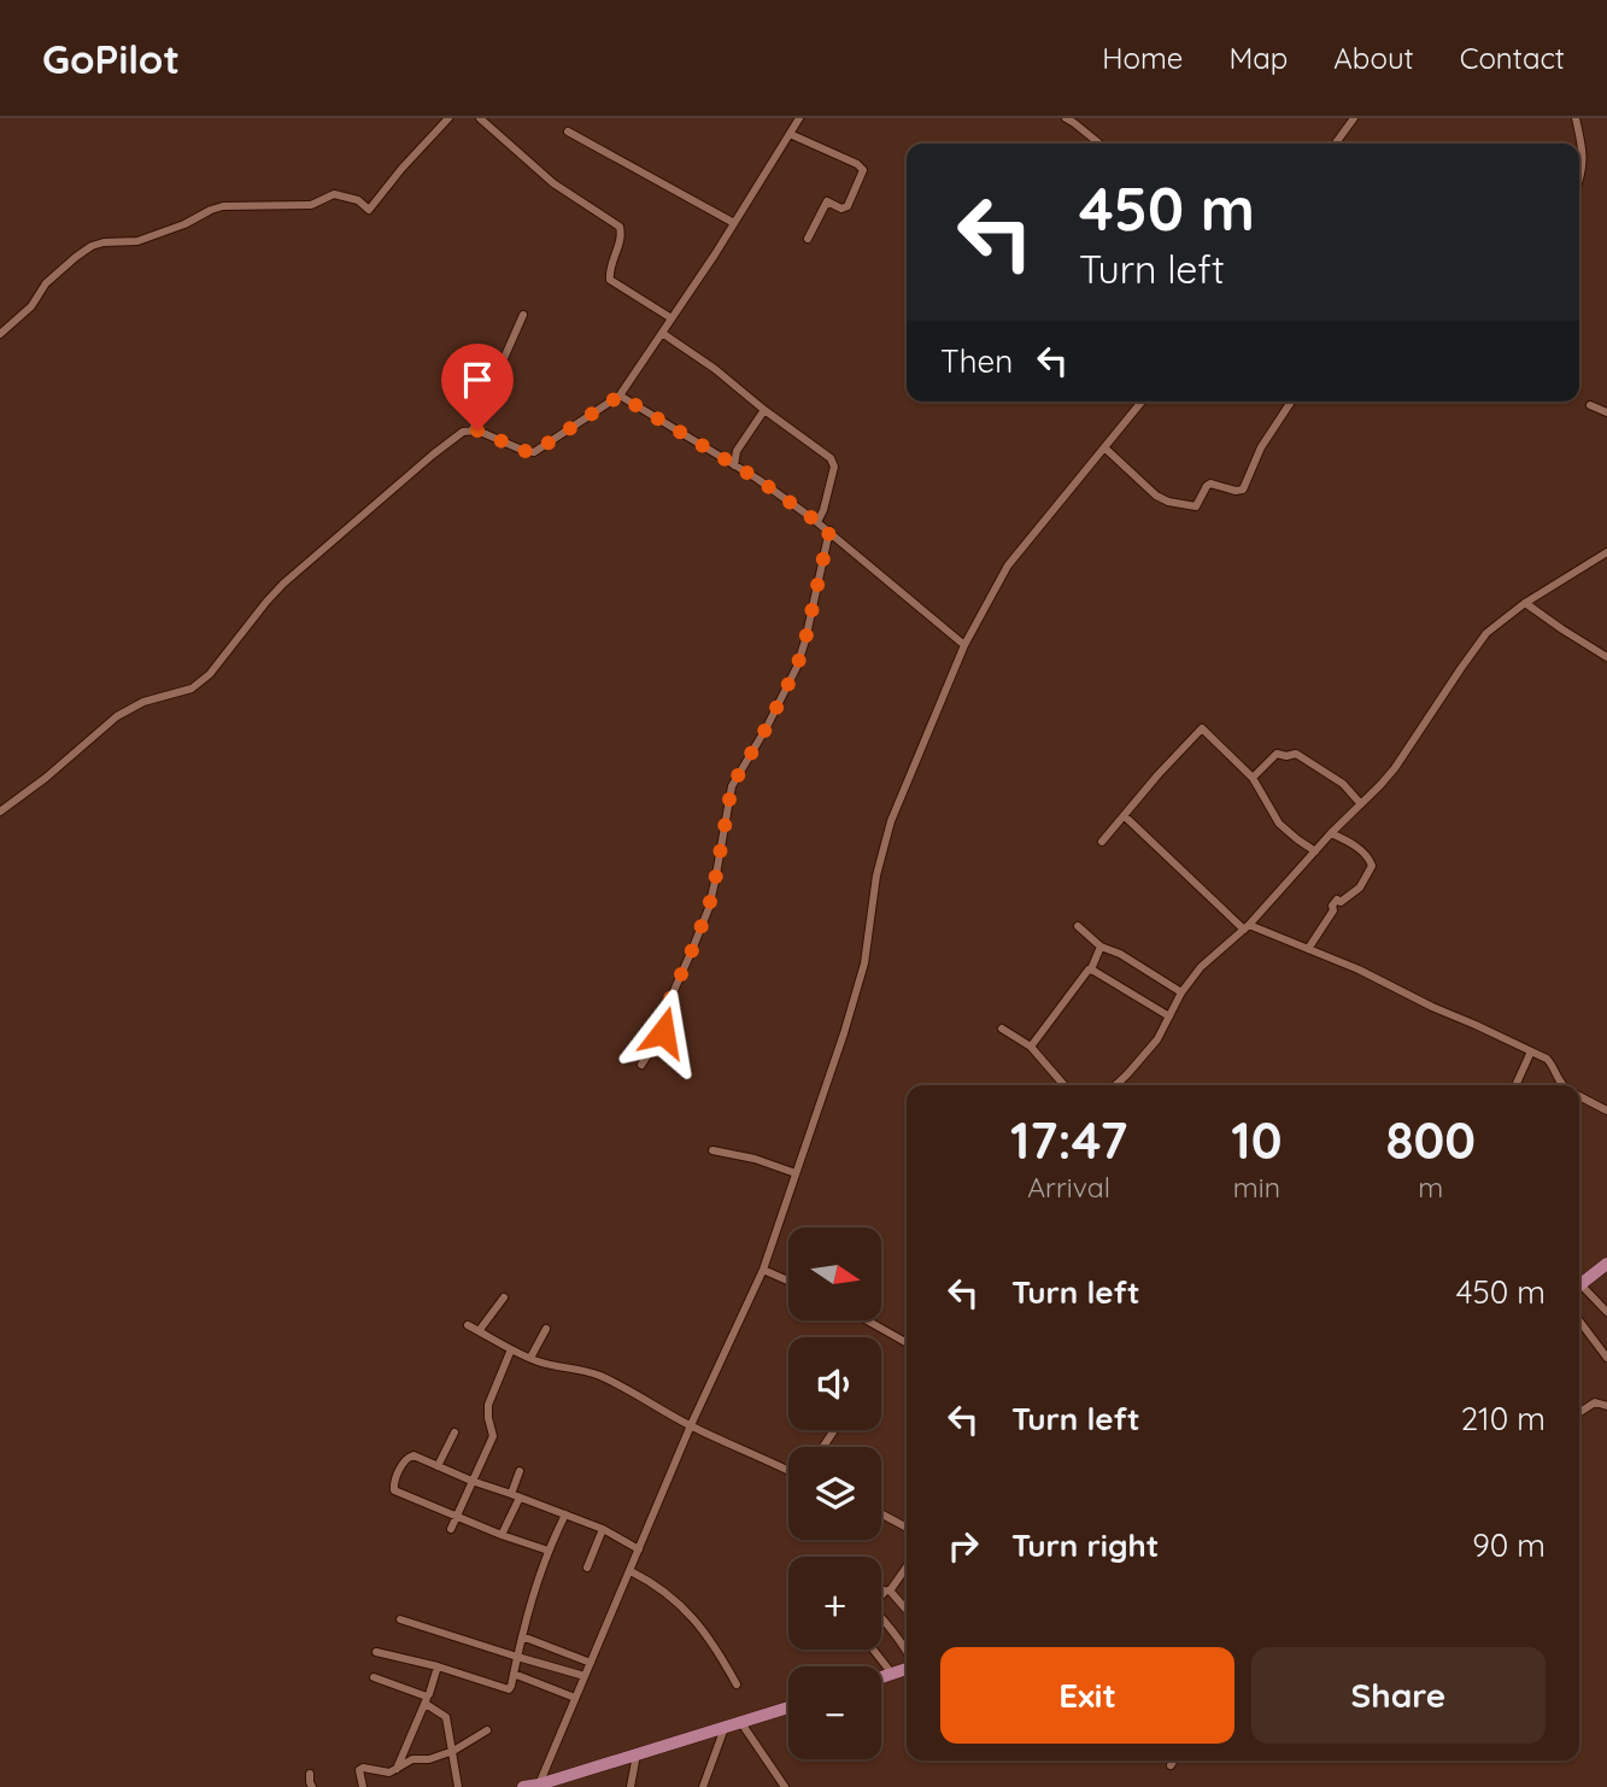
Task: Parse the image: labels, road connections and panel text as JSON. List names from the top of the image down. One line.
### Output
{"north":"right","page":{"header":"GoPilot","nav":["Home","Map","About","Contact"],"turn":["450 m","Turn left"],"then":"Then","eta":["17:47","Arrival","10","min","800","m"],"map_buttons":["+","−"],"list":[{"name":"Turn left","value":"450 m"},{"name":"Turn left","value":"210 m"},{"name":"Turn right","value":"90 m"}],"buttons":["Exit","Share"]}}
